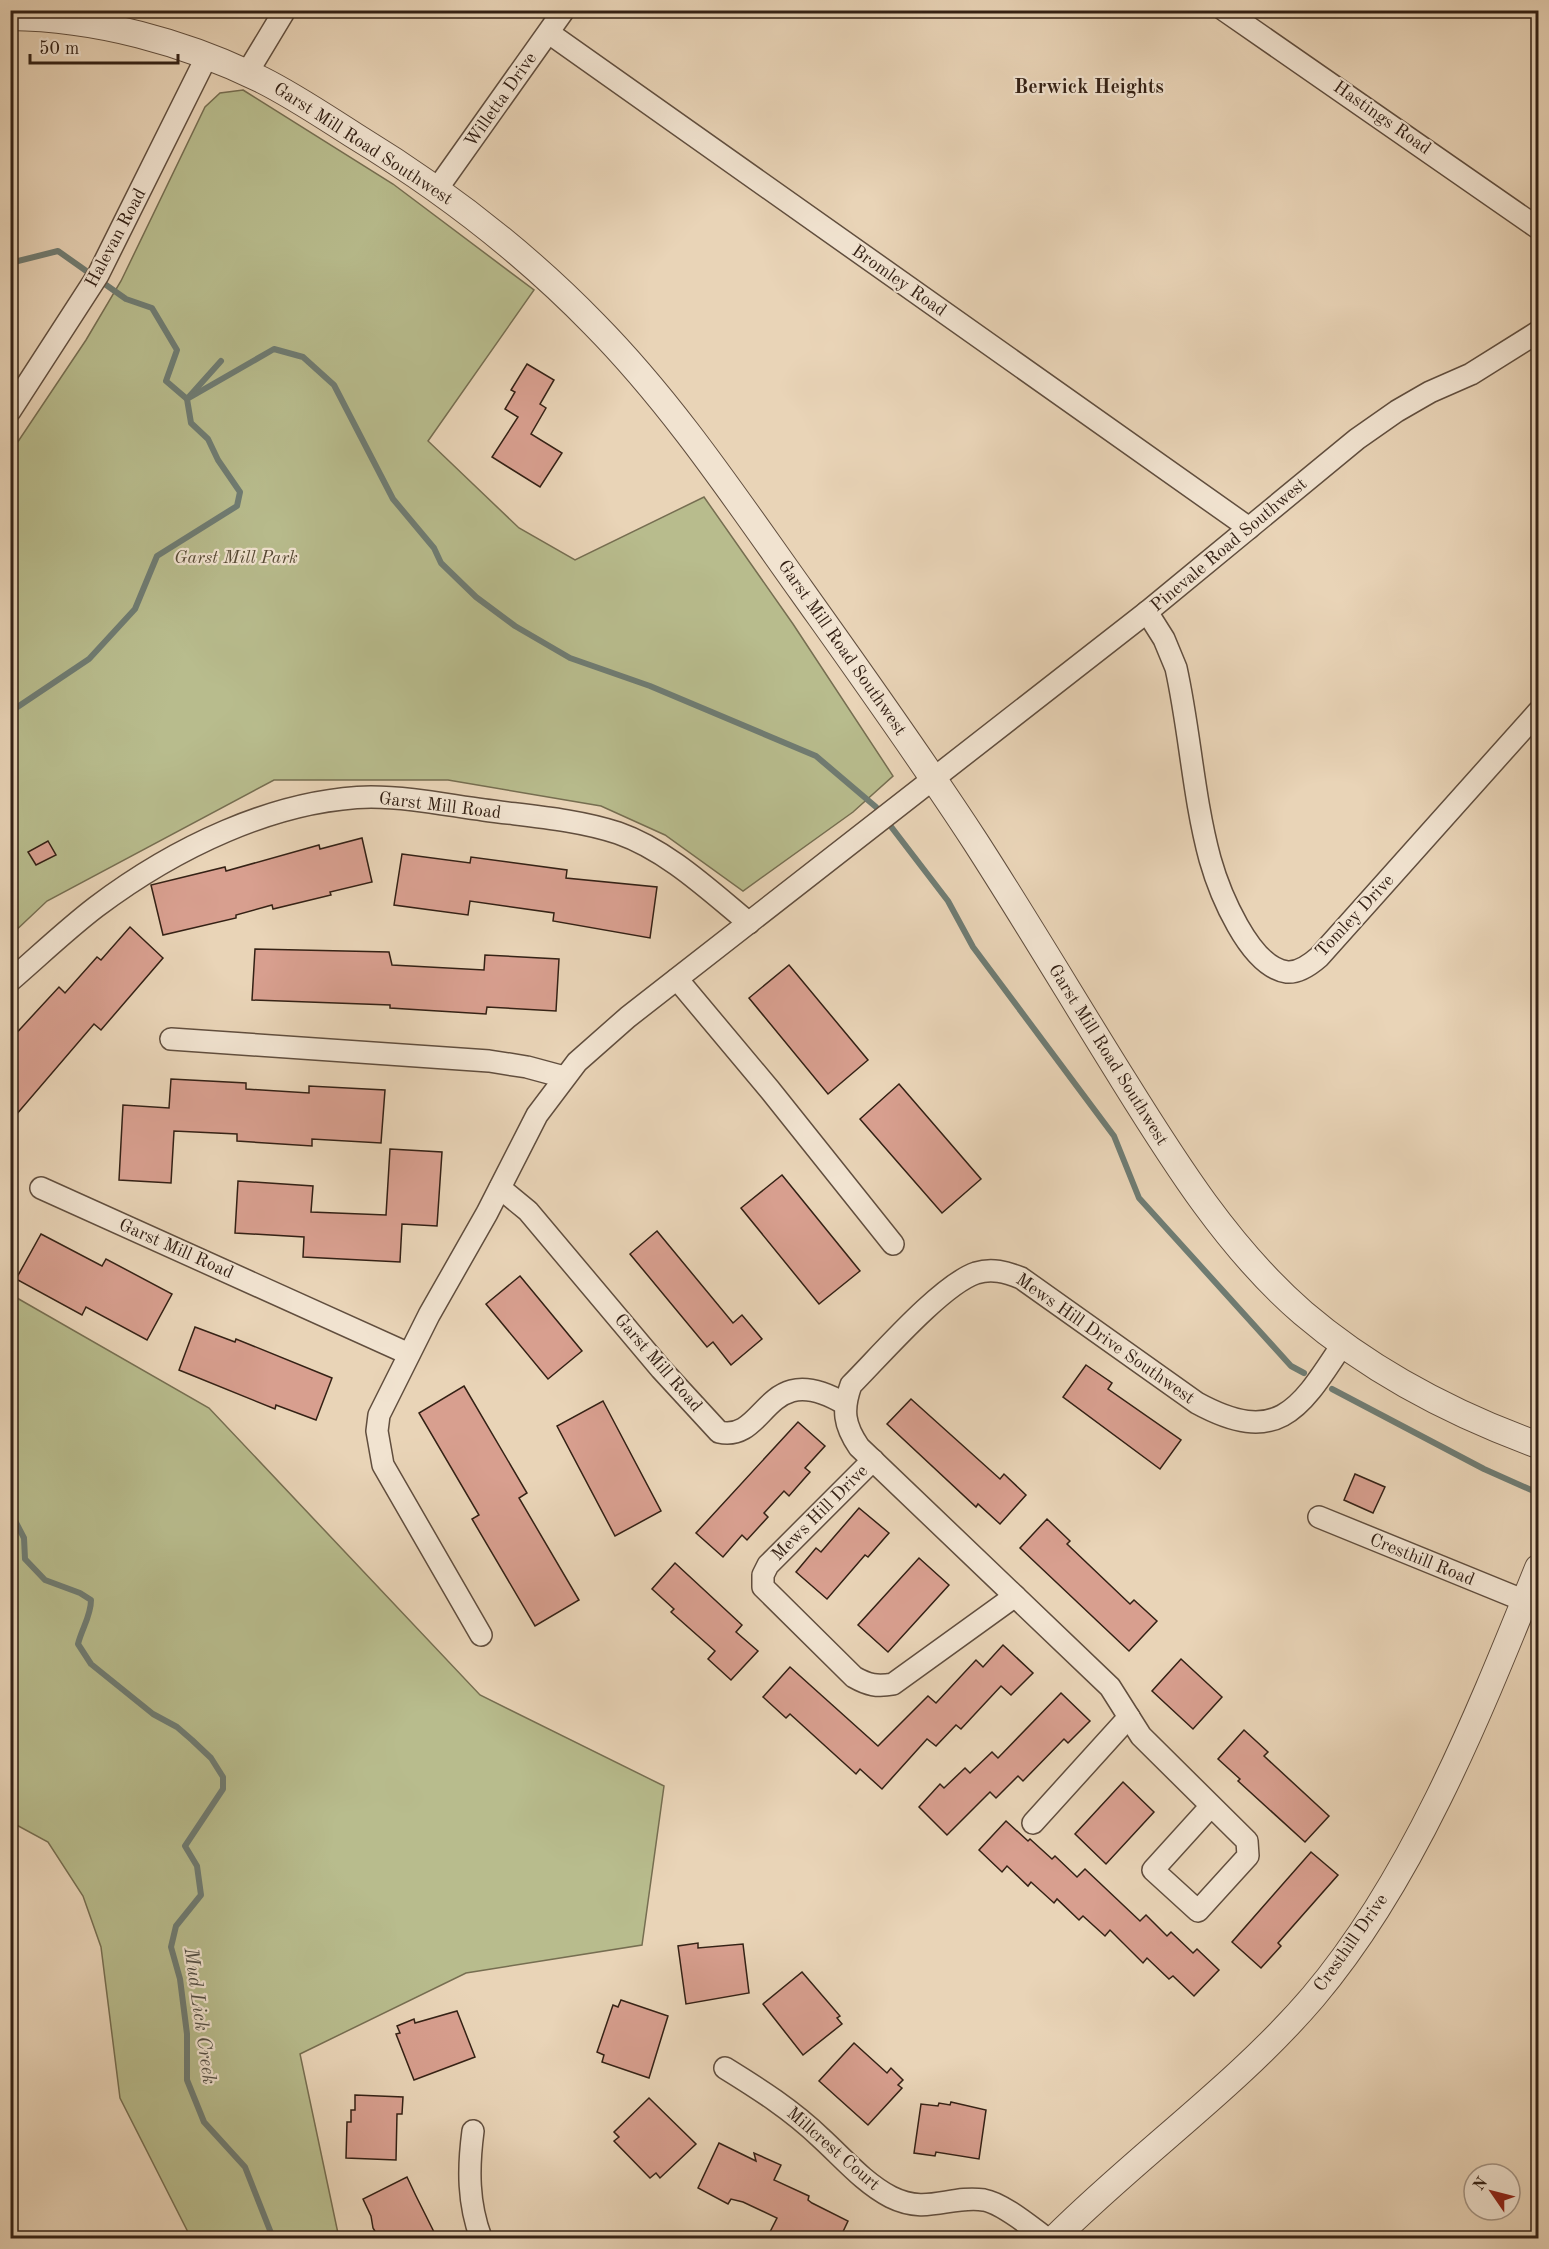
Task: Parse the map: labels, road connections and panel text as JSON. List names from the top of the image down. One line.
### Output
{"streets":{"street":["Willetta Drive","Hastings Road","Garst Mill Road Southwest","Halevan Road","Bromley Road","Pinevale Road Southwest","Garst Mill Road","Tomley Drive","Mews Hill Drive Southwest","Mews Hill Drive","Cresthill Road","Cresthill Drive","Millcrest Court"]},"crossings":[["Willetta Drive","Garst Mill Road Southwest"],["Willetta Drive","Bromley Road"],["Garst Mill Road Southwest","Halevan Road"],["Garst Mill Road Southwest","Pinevale Road Southwest"],["Garst Mill Road Southwest","Mews Hill Drive Southwest"],["Bromley Road","Pinevale Road Southwest"],["Pinevale Road Southwest","Tomley Drive"],["Garst Mill Road","Mews Hill Drive Southwest"],["Cresthill Road","Cresthill Drive"]],"districts":["Berwick Heights"],"water":["Mud Lick Creek"],"parks":["Garst Mill Park"],"scale_bar":"50 m","north":"top left"}
